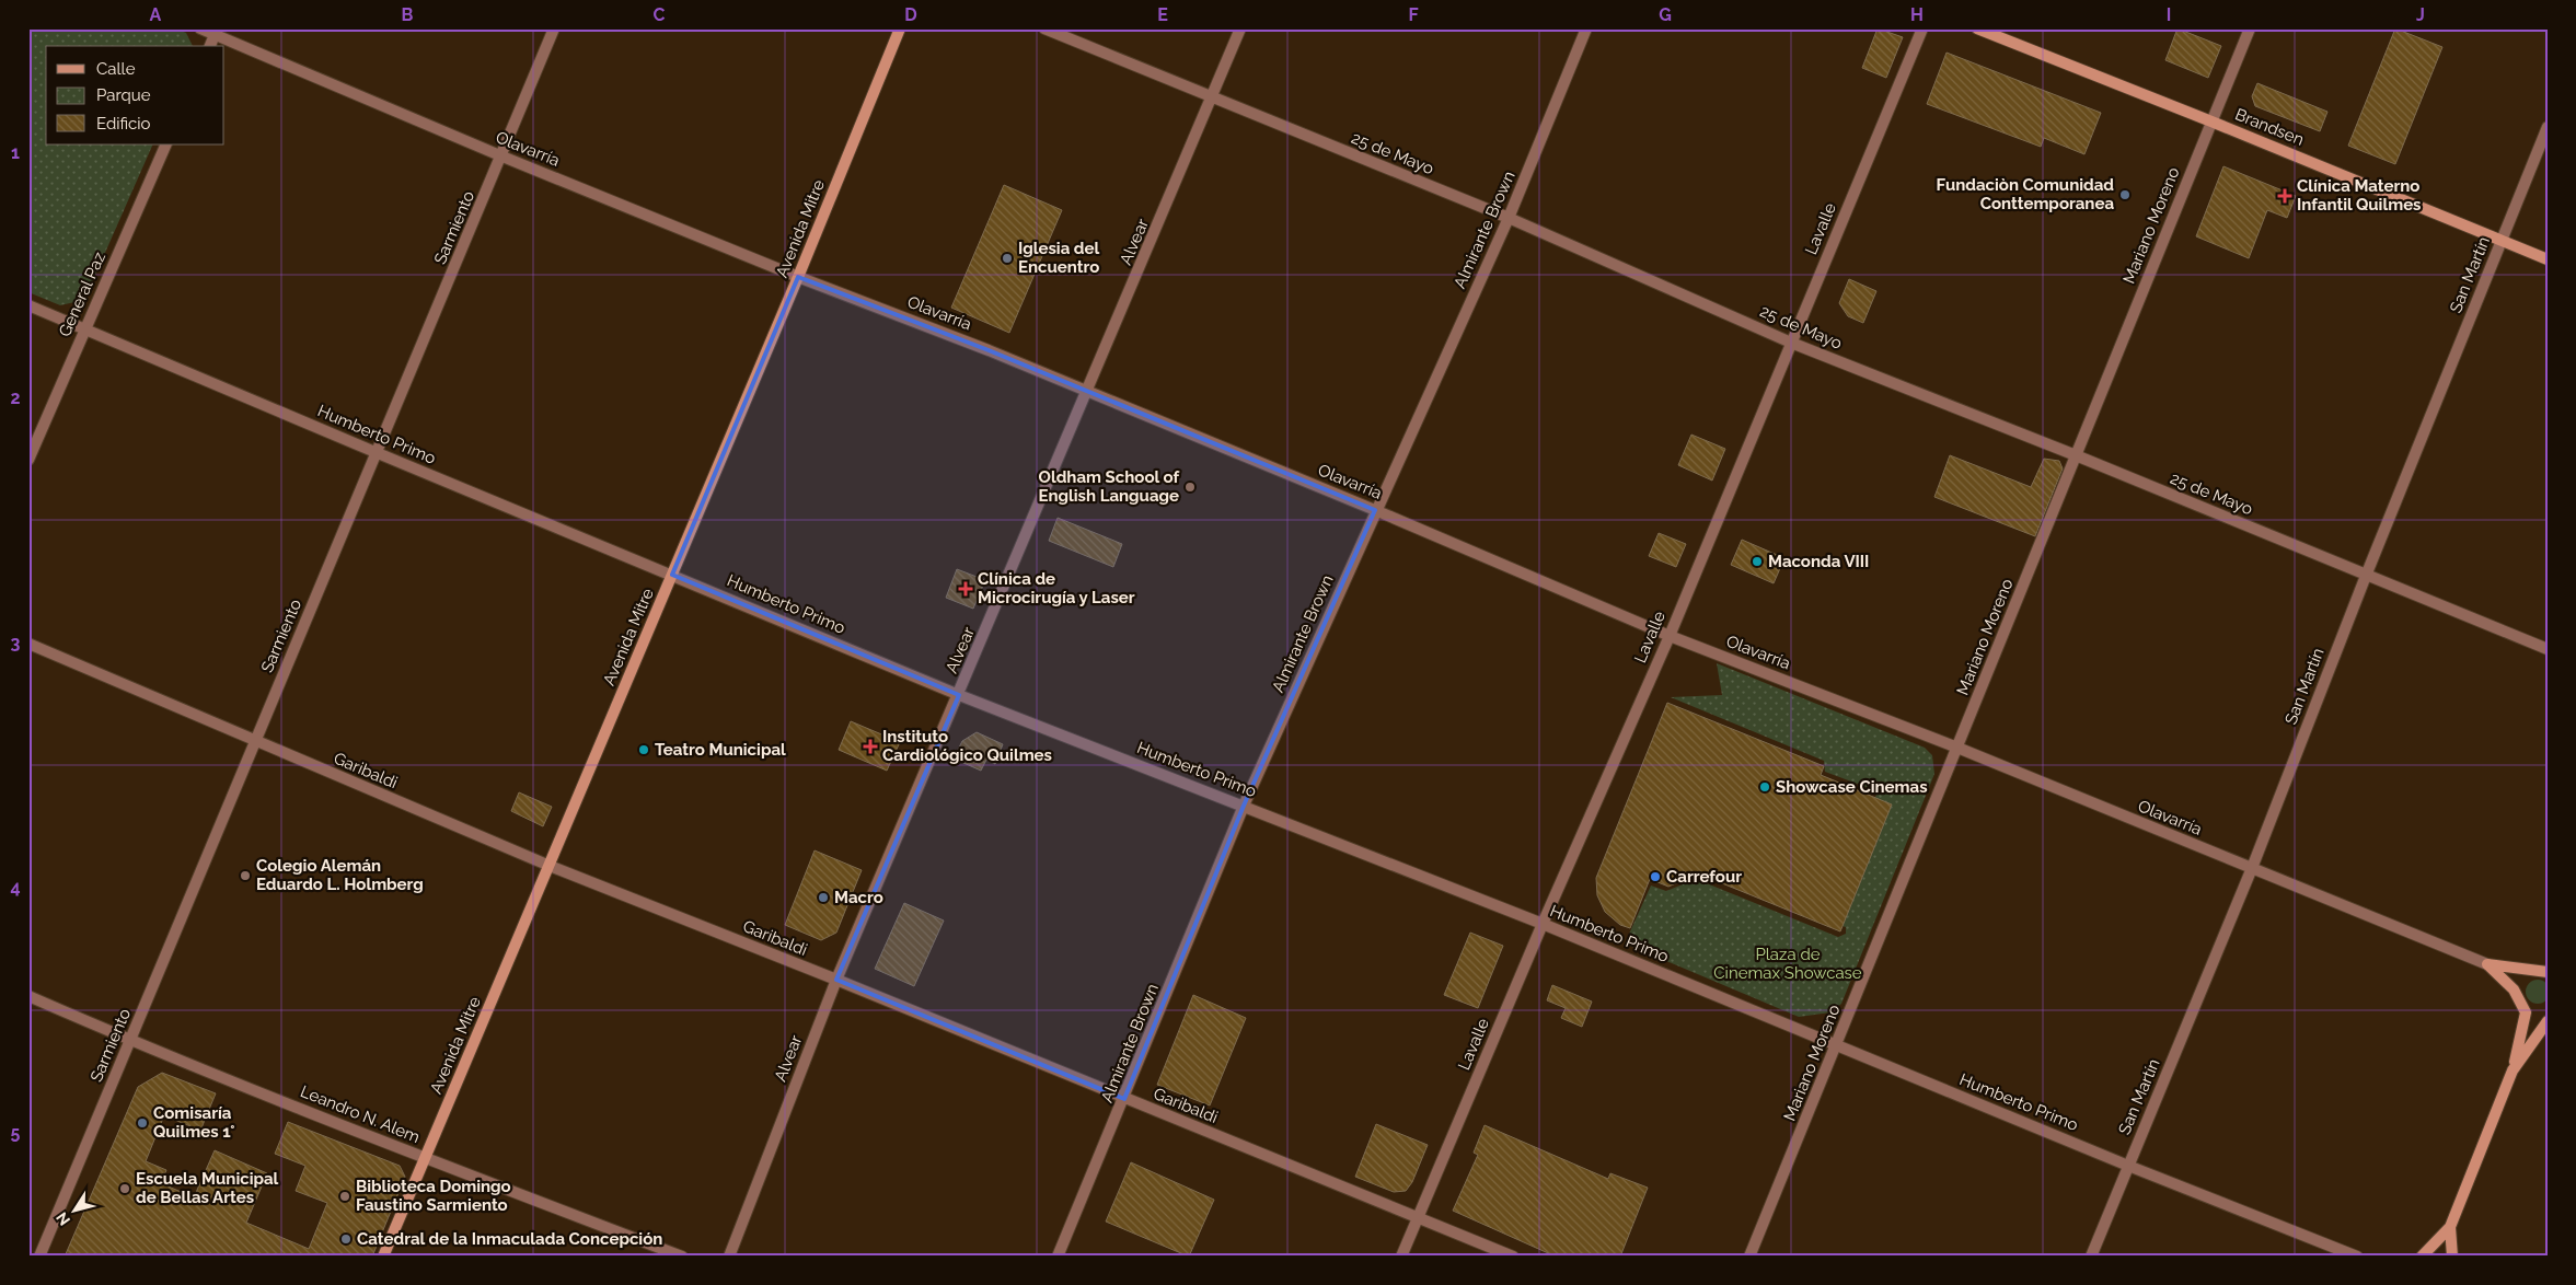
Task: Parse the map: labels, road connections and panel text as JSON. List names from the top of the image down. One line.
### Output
{"streets":{"main road":["Brandsen","Olavarría","Avenida Mitre"],"street":["25 de Mayo","Mariano Moreno","Sarmiento","Lavalle","Almirante Brown","Alvear","San Martín","General Paz","Humberto Primo","Garibaldi","Leandro N. Alem"]},"crossings":[["Brandsen","Mariano Moreno"],["Brandsen","San Martín"],["Olavarría","Mariano Moreno"],["Olavarría","Sarmiento"],["Olavarría","Avenida Mitre"],["Olavarría","Lavalle"],["Olavarría","Almirante Brown"],["Olavarría","Alvear"],["Olavarría","San Martín"],["25 de Mayo","Mariano Moreno"],["25 de Mayo","Lavalle"],["25 de Mayo","Almirante Brown"],["25 de Mayo","Alvear"],["25 de Mayo","San Martín"],["Mariano Moreno","Humberto Primo"],["Sarmiento","Humberto Primo"],["Sarmiento","Garibaldi"],["Sarmiento","Leandro N. Alem"],["Avenida Mitre","Humberto Primo"],["Avenida Mitre","Garibaldi"],["Avenida Mitre","Leandro N. Alem"],["Lavalle","Humberto Primo"],["Lavalle","Garibaldi"],["Almirante Brown","Humberto Primo"],["Almirante Brown","Garibaldi"],["Alvear","Humberto Primo"],["Alvear","Garibaldi"],["San Martín","Humberto Primo"],["General Paz","Humberto Primo"]],"parks":["Plaza de Cinemax Showcase"],"places":{"other":["Fundaciòn Comunidad Conttemporanea","Iglesia del Encuentro","Oldham School of English Language","Maconda VIII","Teatro Municipal","Showcase Cinemas","Colegio Alemán Eduardo L. Holmberg","Carrefour","Macro","Comisaría Quilmes 1°","Escuela Municipal de Bellas Artes","Biblioteca Domingo Faustino Sarmiento","Catedral de la Inmaculada Concepción"],"health":["Clínica Materno Infantil Quilmes","Clínica de Microcirugía y Laser","Instituto Cardiológico Quilmes"]},"legend":["Calle","Parque","Edificio"],"north":"bottom left","grid":{"columns":["A","B","C","D","E","F","G","H","I","J"],"rows":["1","2","3","4","5"]}}
